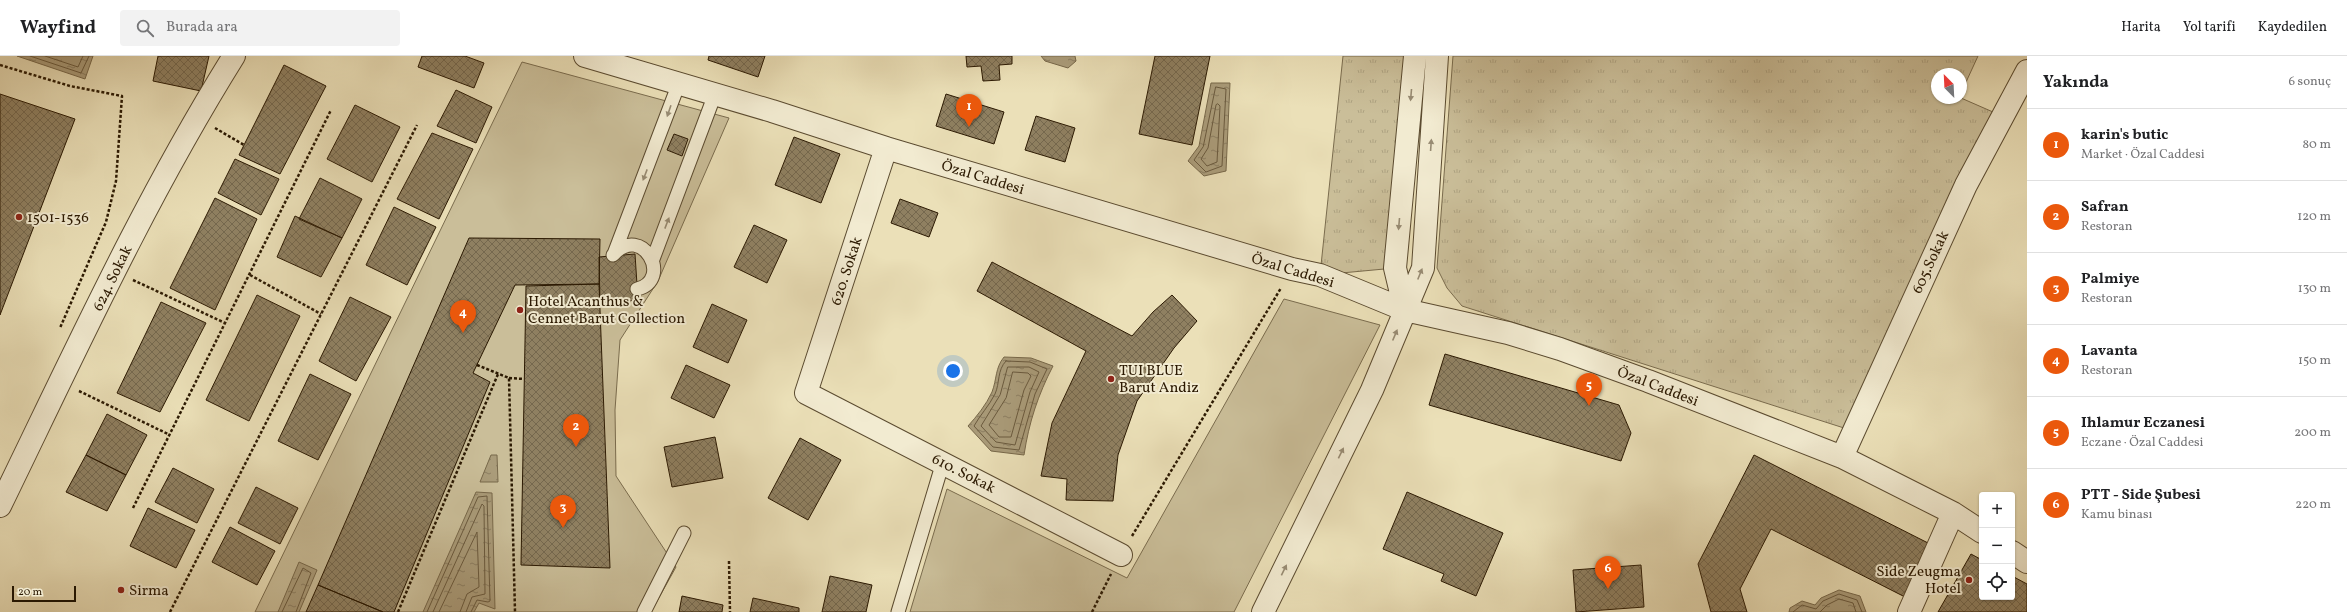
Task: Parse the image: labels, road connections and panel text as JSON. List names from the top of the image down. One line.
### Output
{"streets":{"street":["Özal Caddesi","605.Sokak","620. Sokak","624. Sokak","610. Sokak"]},"crossings":[["Özal Caddesi","605.Sokak"],["Özal Caddesi","620. Sokak"],["620. Sokak","610. Sokak"]],"places":["1501-1536","Hotel Acanthus & Cennet Barut Collection","TUI BLUE Barut Andiz","Side Zeugma Hotel","Sirma"],"scale_bar":"20 m","north":"top left","page":{"header":"Wayfind","search":"Burada ara","nav":["Harita","Yol tarifi","Kaydedilen"],"heading":["Yakında","6 sonuç"],"pins":["1","4","5","2","3","6"],"list":[{"mark":"1","name":"karin's butic","note":"Market · Özal Caddesi","value":"80 m"},{"mark":"2","name":"Safran","note":"Restoran","value":"120 m"},{"mark":"3","name":"Palmiye","note":"Restoran","value":"130 m"},{"mark":"4","name":"Lavanta","note":"Restoran","value":"150 m"},{"mark":"5","name":"Ihlamur Eczanesi","note":"Eczane · Özal Caddesi","value":"200 m"},{"mark":"6","name":"PTT - Side Şubesi","note":"Kamu binası","value":"220 m"}],"map_buttons":["+","−"],"scale":"20 m"}}
